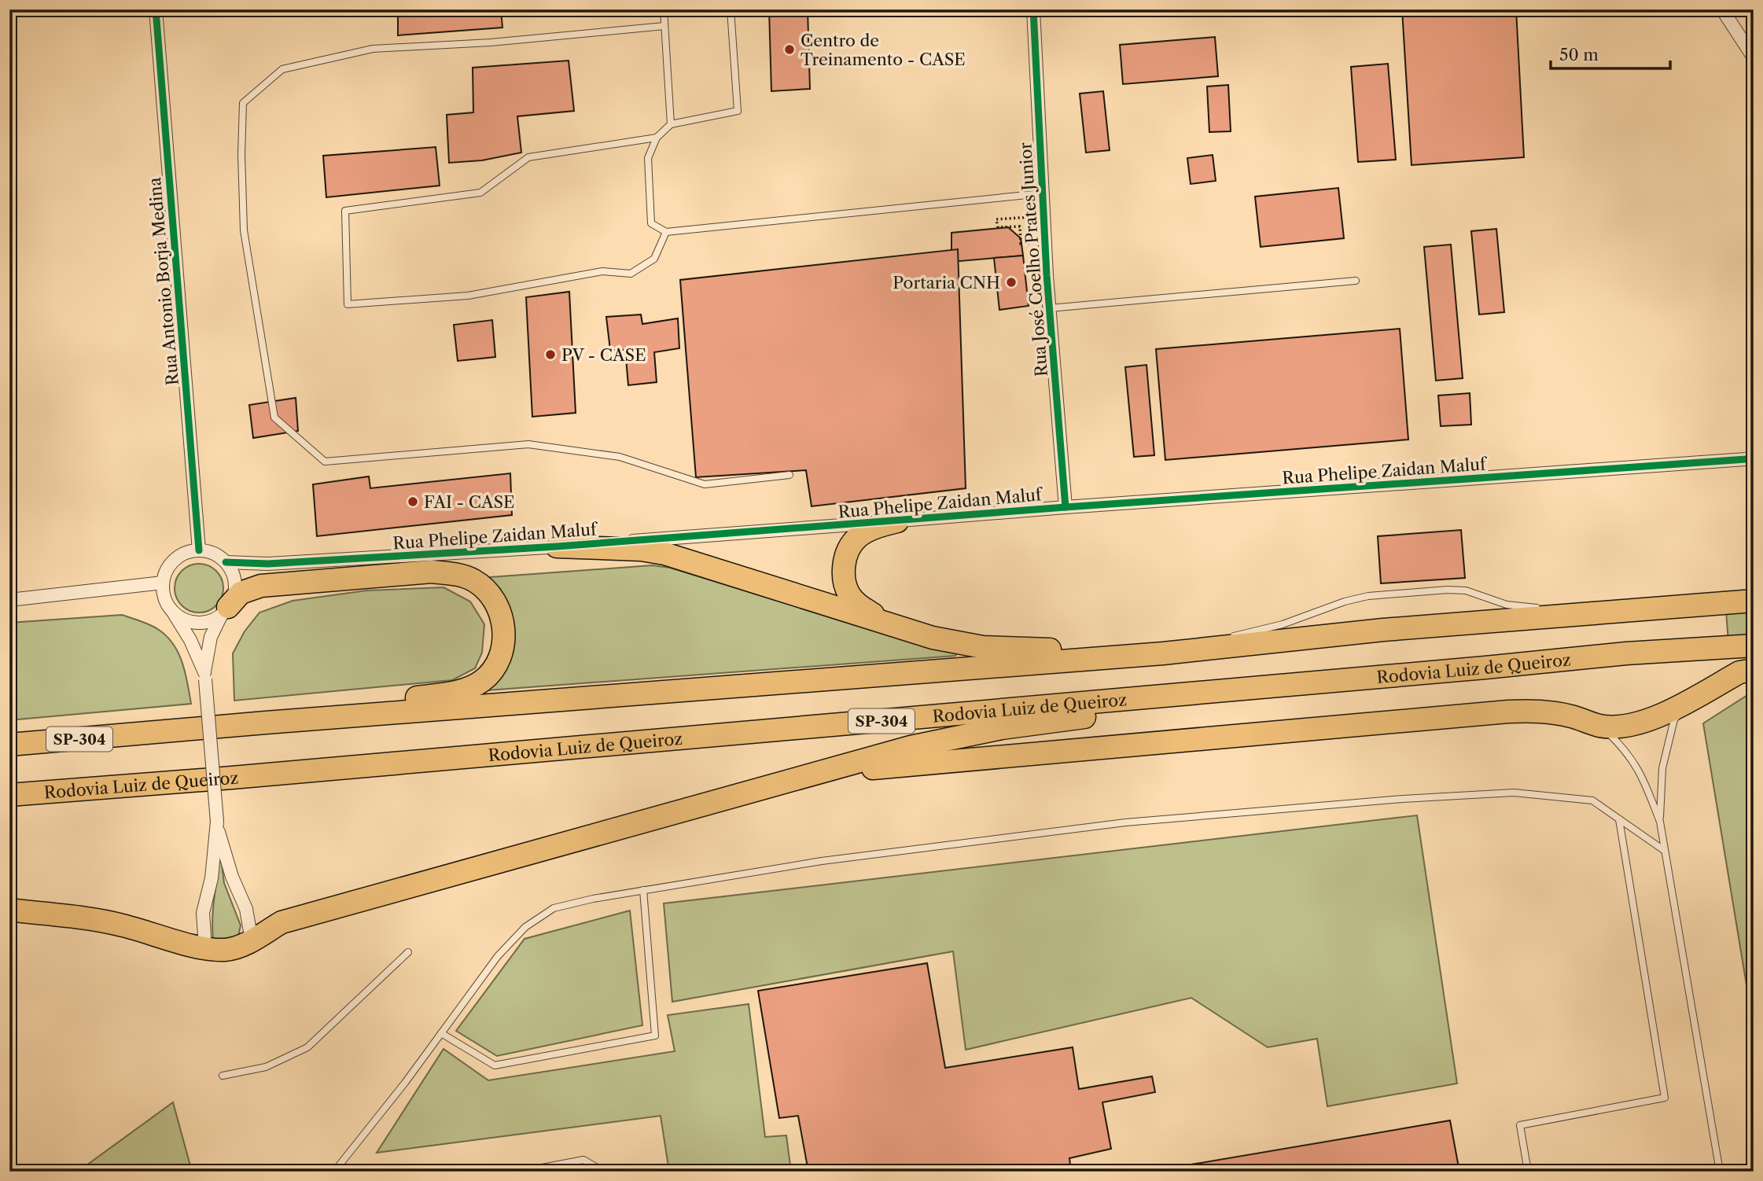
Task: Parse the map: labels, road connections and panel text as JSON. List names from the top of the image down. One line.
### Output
{"streets":{"highway":["Rodovia Luiz de Queiroz","SP-304"],"street":["Rua José Coelho Prates Junior","Rua Antonio Borja Medina","Rua Phelipe Zaidan Maluf"]},"crossings":[["Rua José Coelho Prates Junior","Rua Phelipe Zaidan Maluf"],["Rua Antonio Borja Medina","Rua Phelipe Zaidan Maluf"]],"places":["Centro de Treinamento - CASE","Portaria CNH","PV - CASE","FAI - CASE"],"scale_bar":"50 m"}
